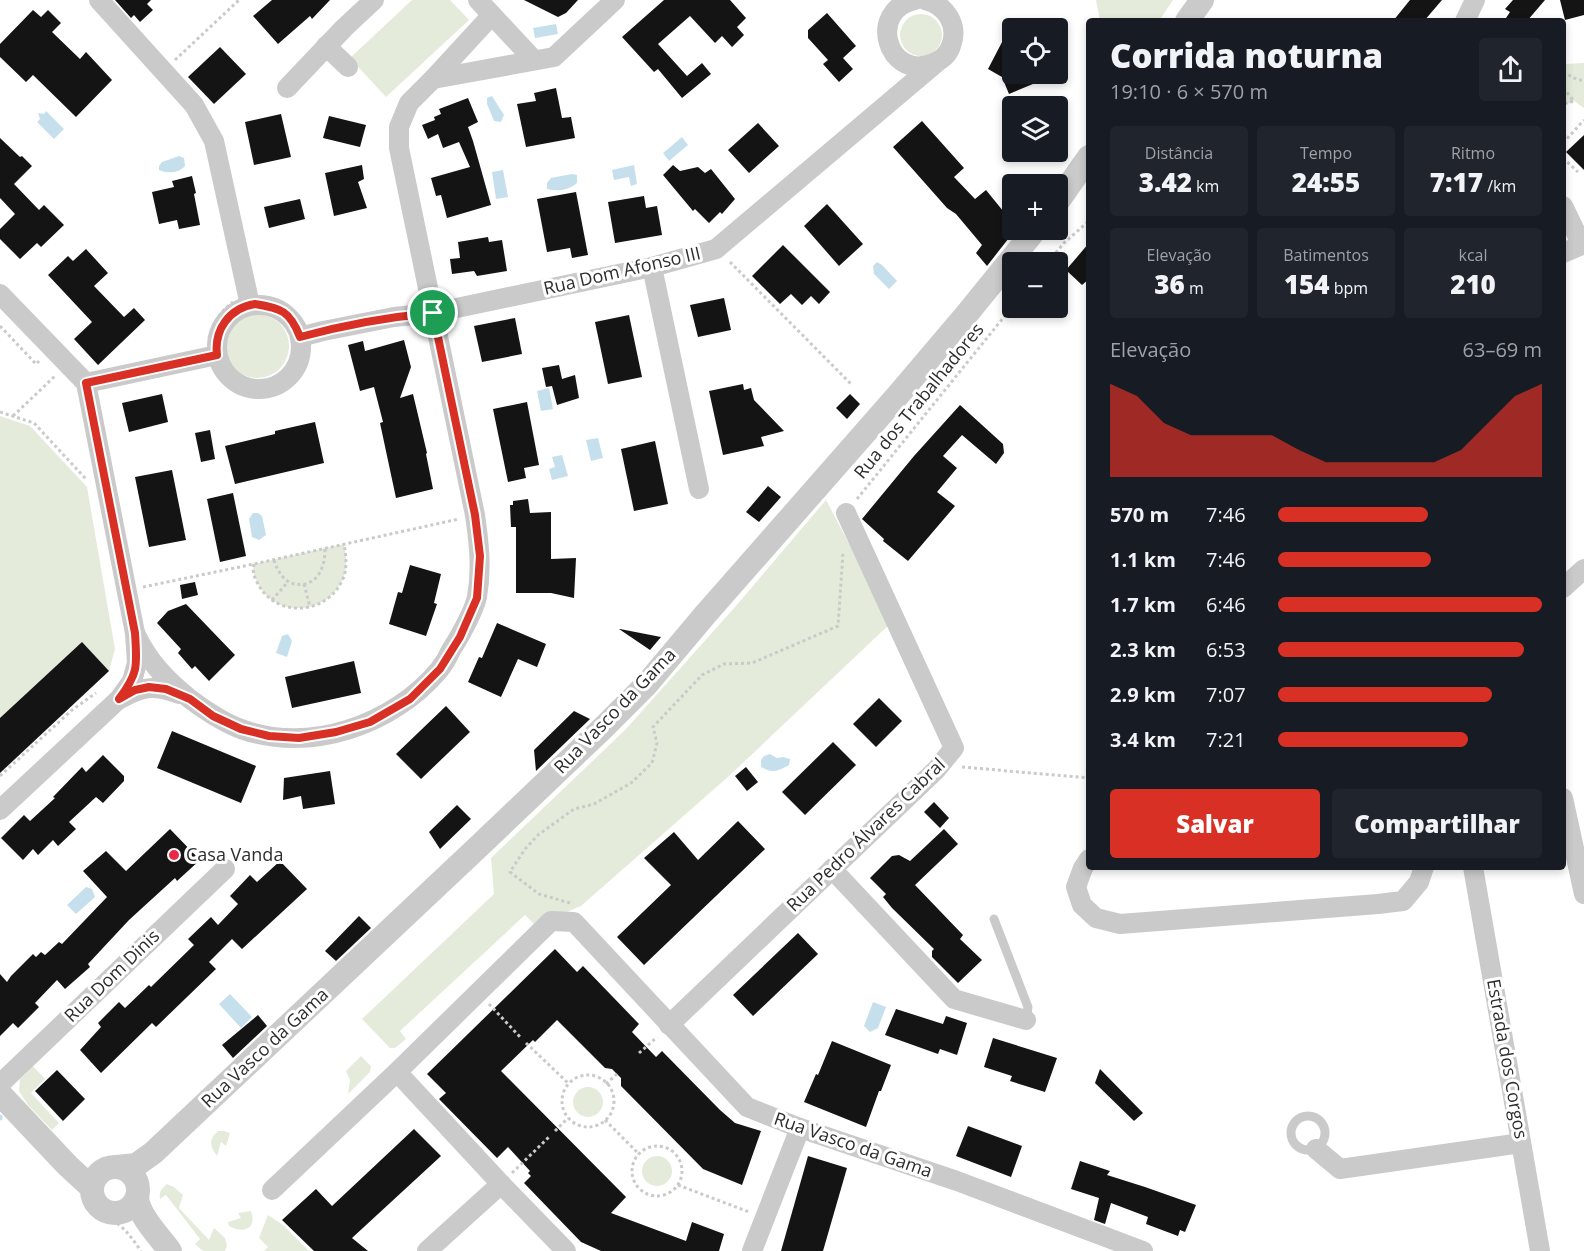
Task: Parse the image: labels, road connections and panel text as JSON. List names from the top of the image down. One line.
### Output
{"streets":{"street":["Rua Dom Afonso III","Rua Vasco da Gama","Rua Pedro Álvares Cabral","Rua Dom Dinis","Estrada dos Corgos"],"path":["Rua dos Trabalhadores"]},"crossings":[["Rua dos Trabalhadores","Rua Pedro Álvares Cabral"],["Rua Vasco da Gama","Rua Pedro Álvares Cabral"]],"places":["Casa Vanda"],"page":{"map_buttons":["+","−"],"heading":["Corrida noturna","19:10 · 6 × 570 m"],"stats":[["Distância","3.42 km"],["Tempo","24:55"],["Ritmo","7:17 /km"],["Elevação","36 m"],["Batimentos","154 bpm"],["kcal","210"]],"chart":["Elevação","63–69 m"],"list":[{"name":"570 m","note":"7:46"},{"name":"1.1 km","note":"7:46"},{"name":"1.7 km","note":"6:46"},{"name":"2.3 km","note":"6:53"},{"name":"2.9 km","note":"7:07"},{"name":"3.4 km","note":"7:21"}],"buttons":["Salvar","Compartilhar"]}}
